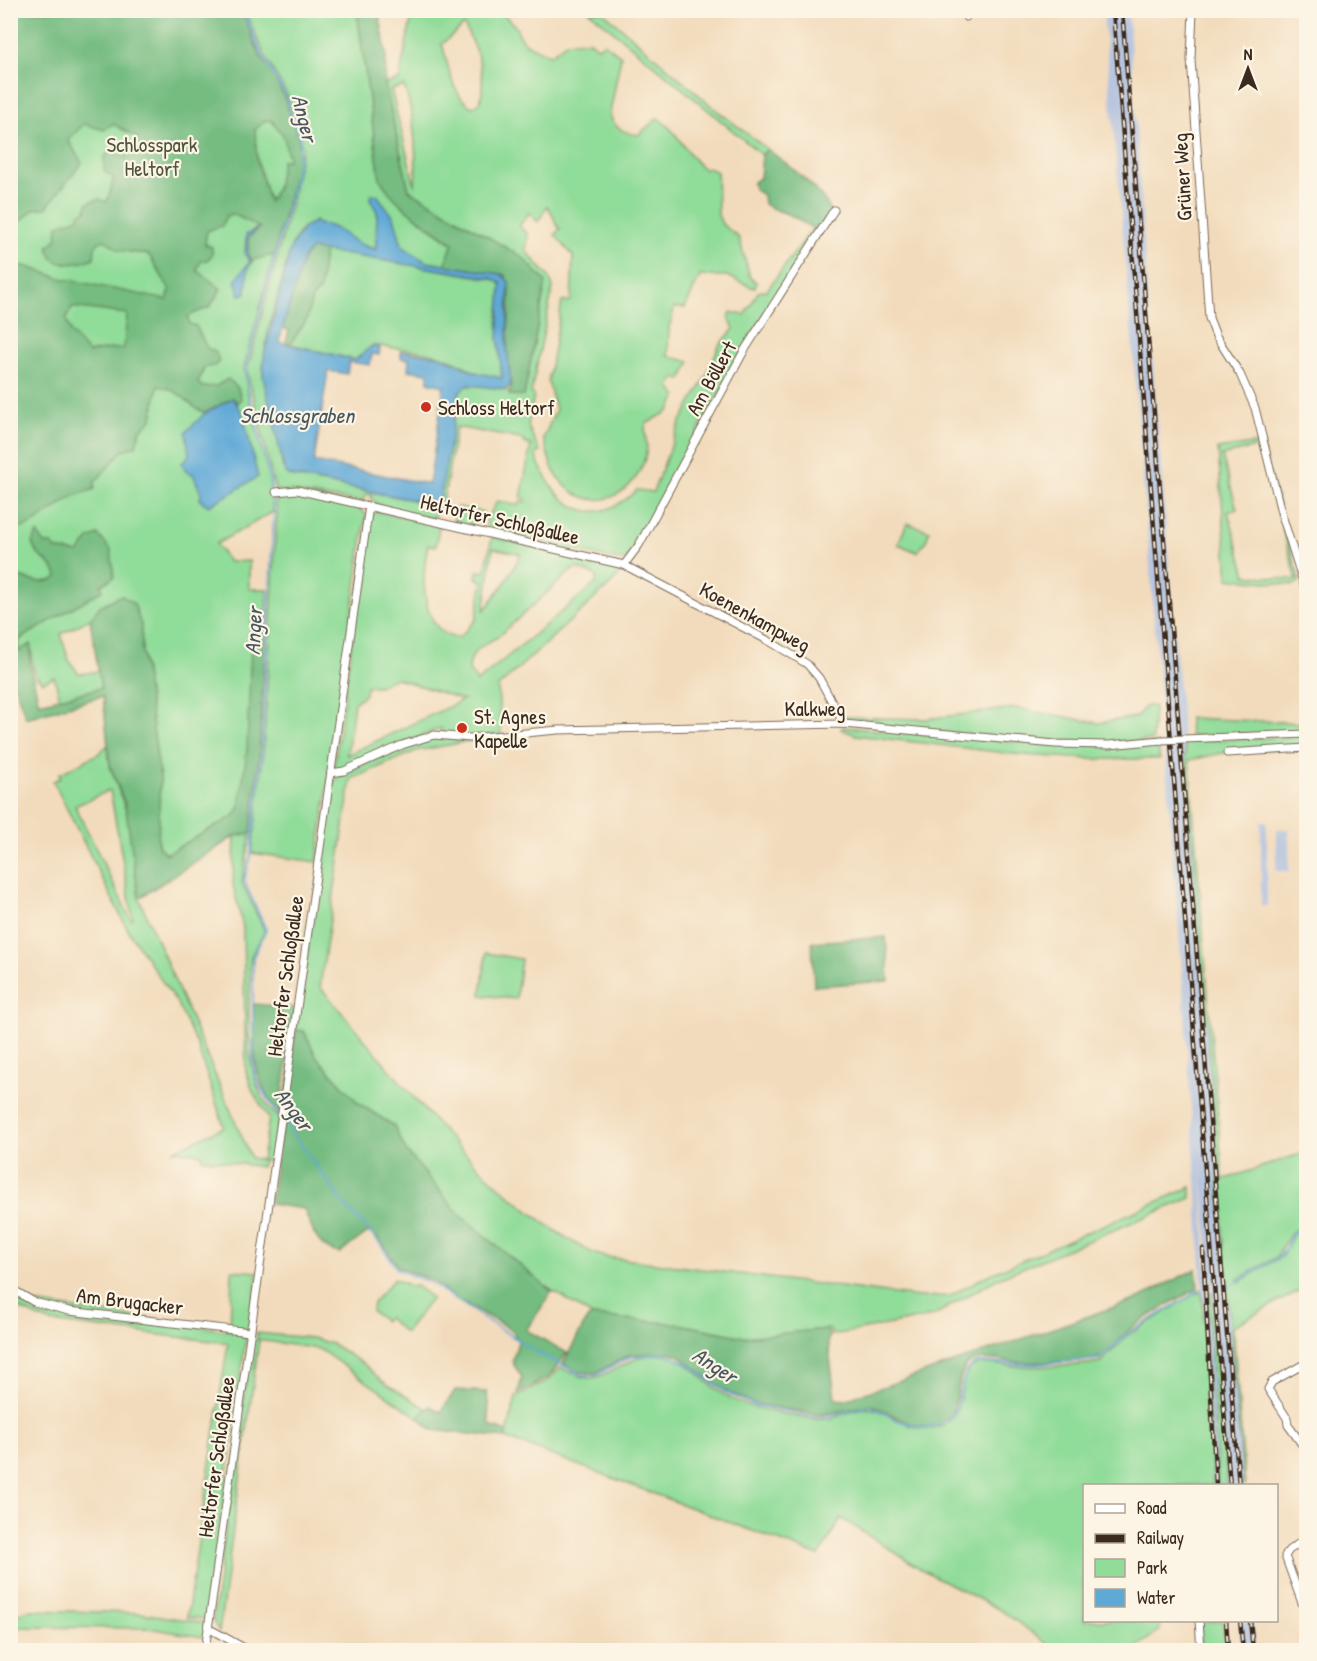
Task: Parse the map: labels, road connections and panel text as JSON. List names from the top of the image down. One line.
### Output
{"streets":{"street":["Grüner Weg","Am Böllert","Heltorfer Schloßallee","Koenenkampweg","Kalkweg","Am Brugacker"]},"crossings":[["Am Böllert","Heltorfer Schloßallee"],["Am Böllert","Koenenkampweg"],["Heltorfer Schloßallee","Koenenkampweg"],["Heltorfer Schloßallee","Kalkweg"],["Heltorfer Schloßallee","Am Brugacker"],["Koenenkampweg","Kalkweg"]],"water":["Anger","Schlossgraben"],"parks":["Schlosspark Heltorf"],"places":["Schloss Heltorf","St. Agnes Kapelle"],"legend":["Road","Railway","Park","Water"],"north":"top"}
